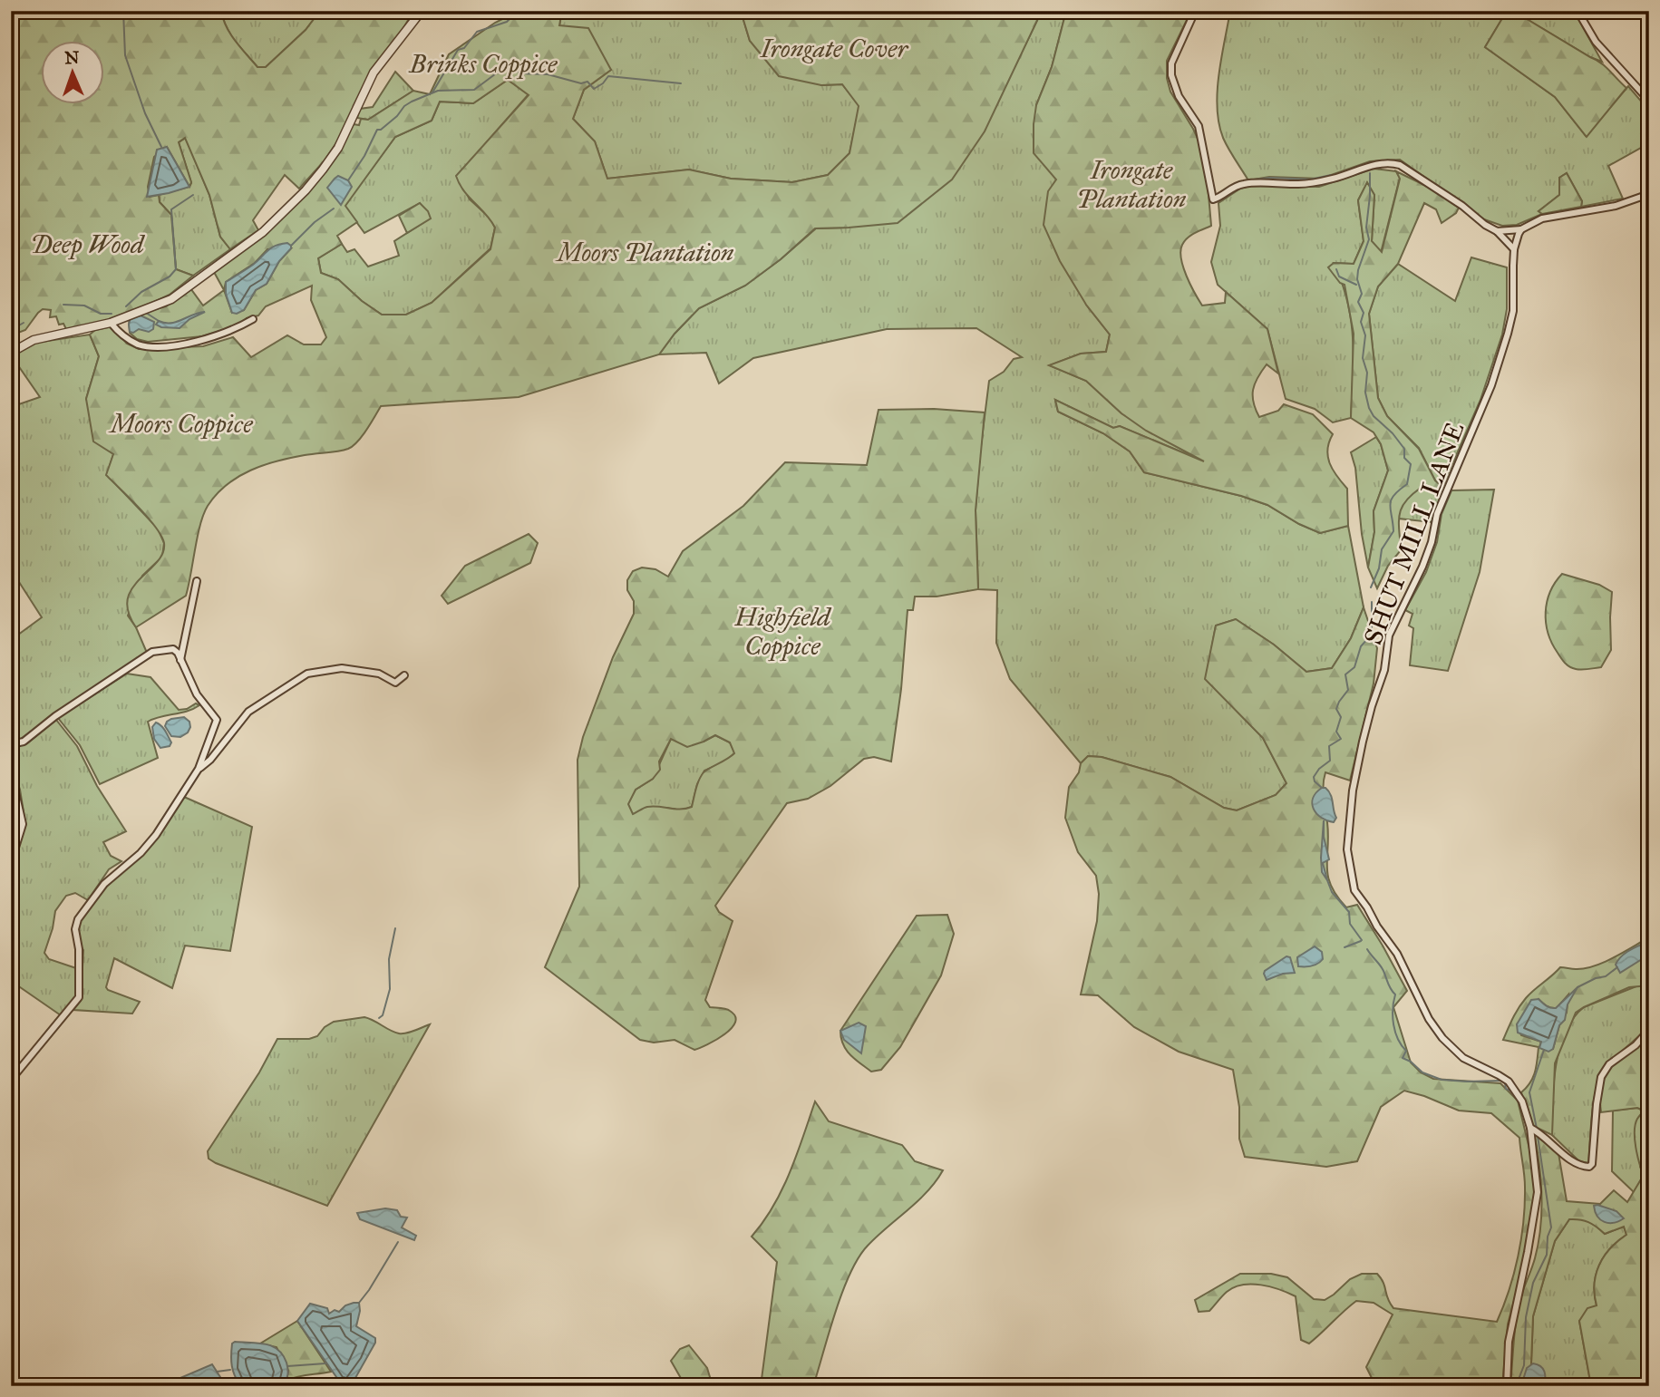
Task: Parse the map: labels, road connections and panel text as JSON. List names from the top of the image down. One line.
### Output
{"streets":{"street":["SHUT MILL LANE"]},"parks":["Irongate Cover","Brinks Coppice","Irongate Plantation","Deep Wood","Moors Plantation","Moors Coppice","Highfield Coppice"],"north":"top"}
